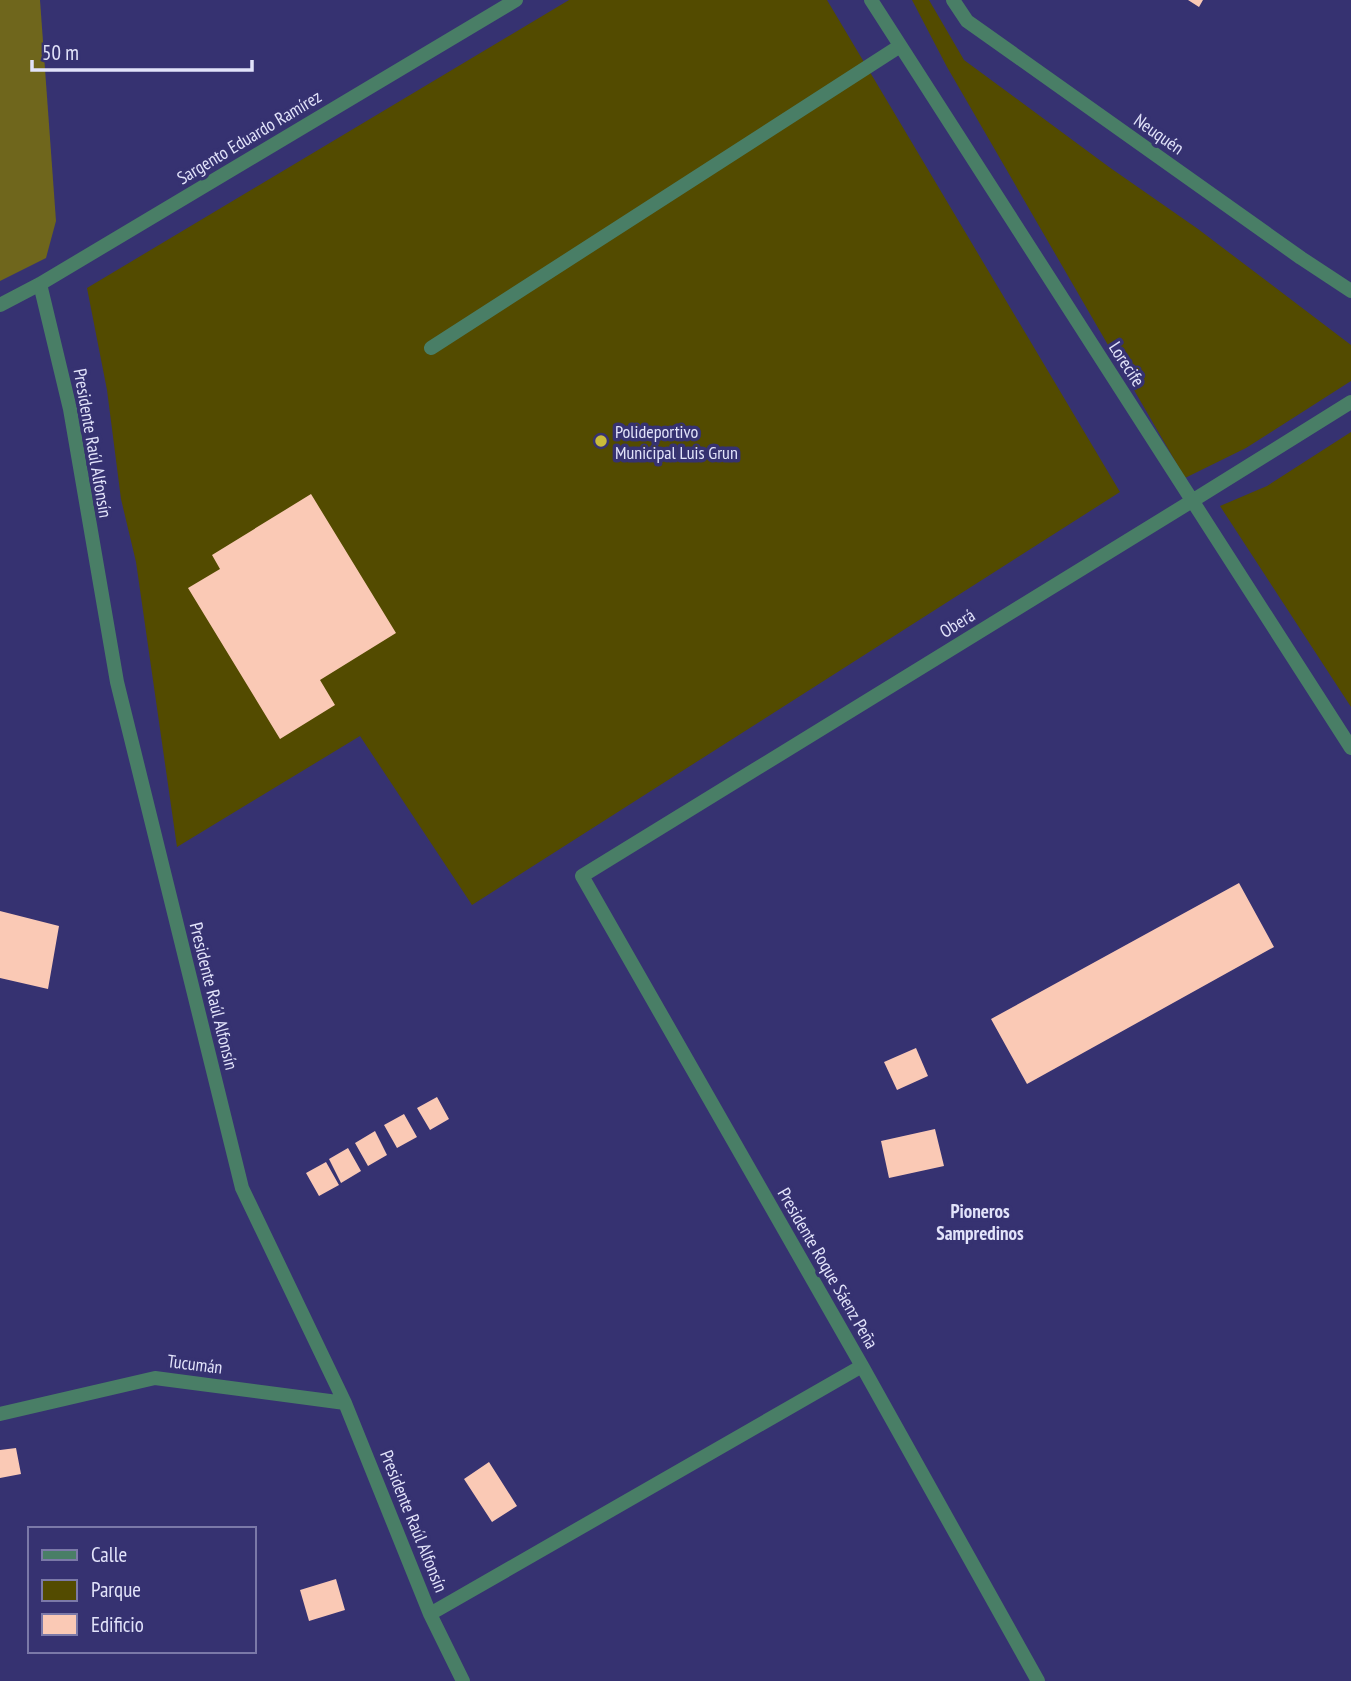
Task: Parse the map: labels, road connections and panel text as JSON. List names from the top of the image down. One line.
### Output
{"streets":{"street":["Neuquén","Sargento Eduardo Ramírez","Lorecife","Presidente Raúl Alfonsín","Oberá","Presidente Roque Sáenz Peña","Tucumán"]},"crossings":[["Sargento Eduardo Ramírez","Presidente Raúl Alfonsín"],["Lorecife","Oberá"],["Presidente Raúl Alfonsín","Tucumán"],["Oberá","Presidente Roque Sáenz Peña"]],"districts":["Pioneros Sampredinos"],"places":["Polideportivo Municipal Luis Grun"],"legend":["Calle","Parque","Edificio"],"scale_bar":"50 m"}
